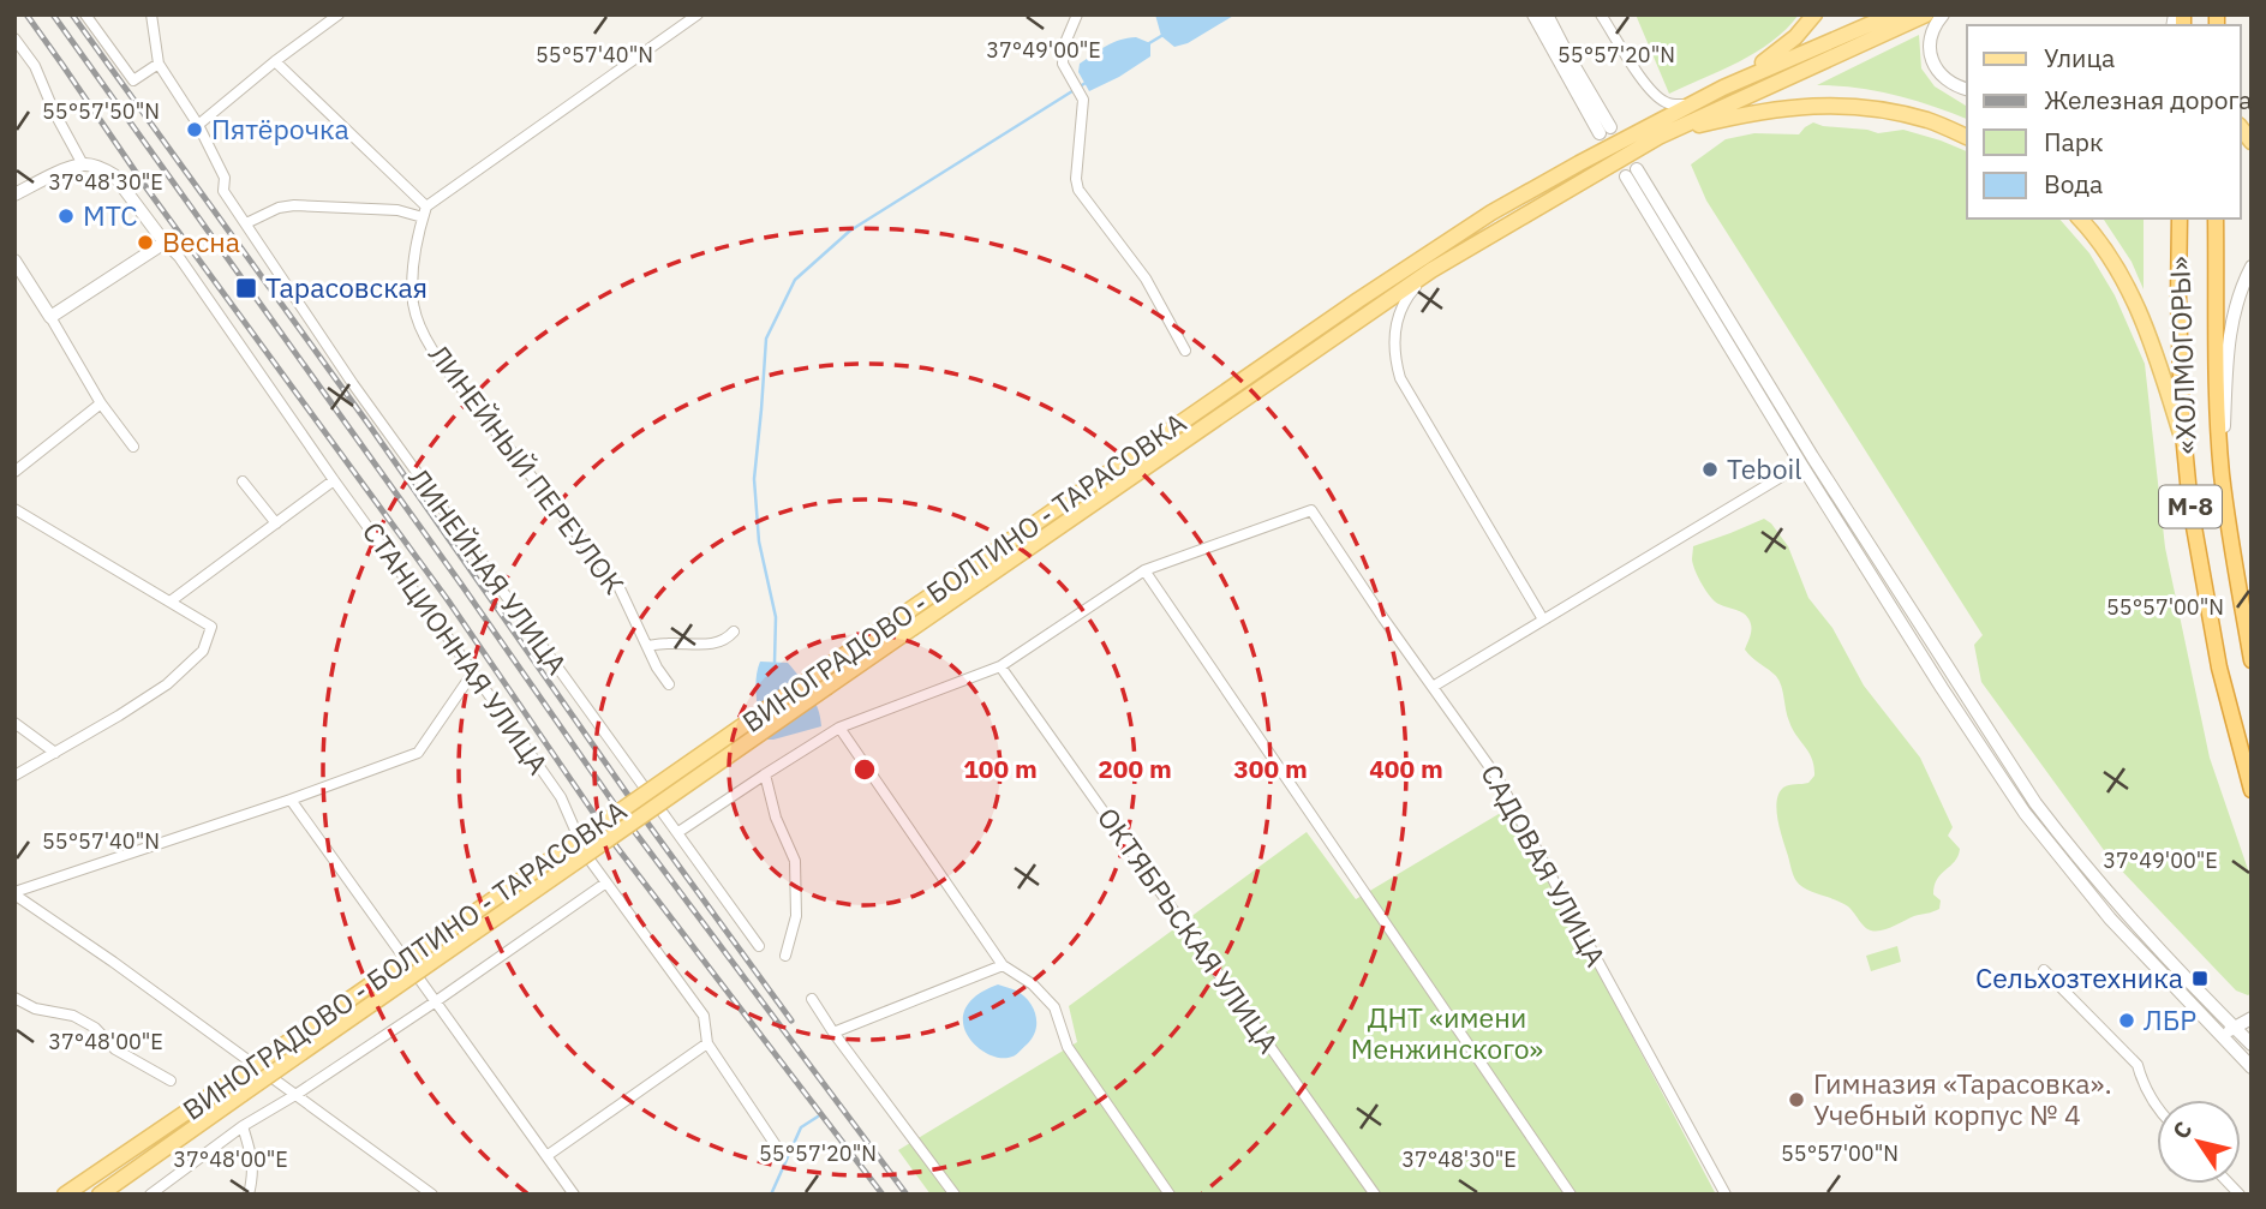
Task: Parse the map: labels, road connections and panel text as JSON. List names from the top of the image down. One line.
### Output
{"streets":{"highway":["«ХОЛМОГОРЫ»","М-8"],"main road":["ВИНОГРАДОВО - БОЛТИНО - ТАРАСОВКА"],"street":["ЛИНЕЙНЫЙ ПЕРЕУЛОК","ЛИНЕЙНАЯ УЛИЦА","СТАНЦИОННАЯ УЛИЦА","САДОВАЯ УЛИЦА","ОКТЯБРЬСКАЯ УЛИЦА"]},"parks":["ДНТ «имени Менжинского»"],"places":{"other":["Пятёрочка","МТС","Весна","Teboil","ЛБР","Гимназия «Тарасовка». Учебный корпус № 4"],"transit":["Тарасовская","Сельхозтехника"]},"legend":["Улица","Железная дорога","Парк","Вода"],"north":"top left","coordinates":["37°49'00\"E","55°57'40\"N","55°57'20\"N","55°57'50\"N","37°48'30\"E","55°57'00\"N","37°48'00\"E"],"rings":["100 m","200 m","300 m","400 m"]}
